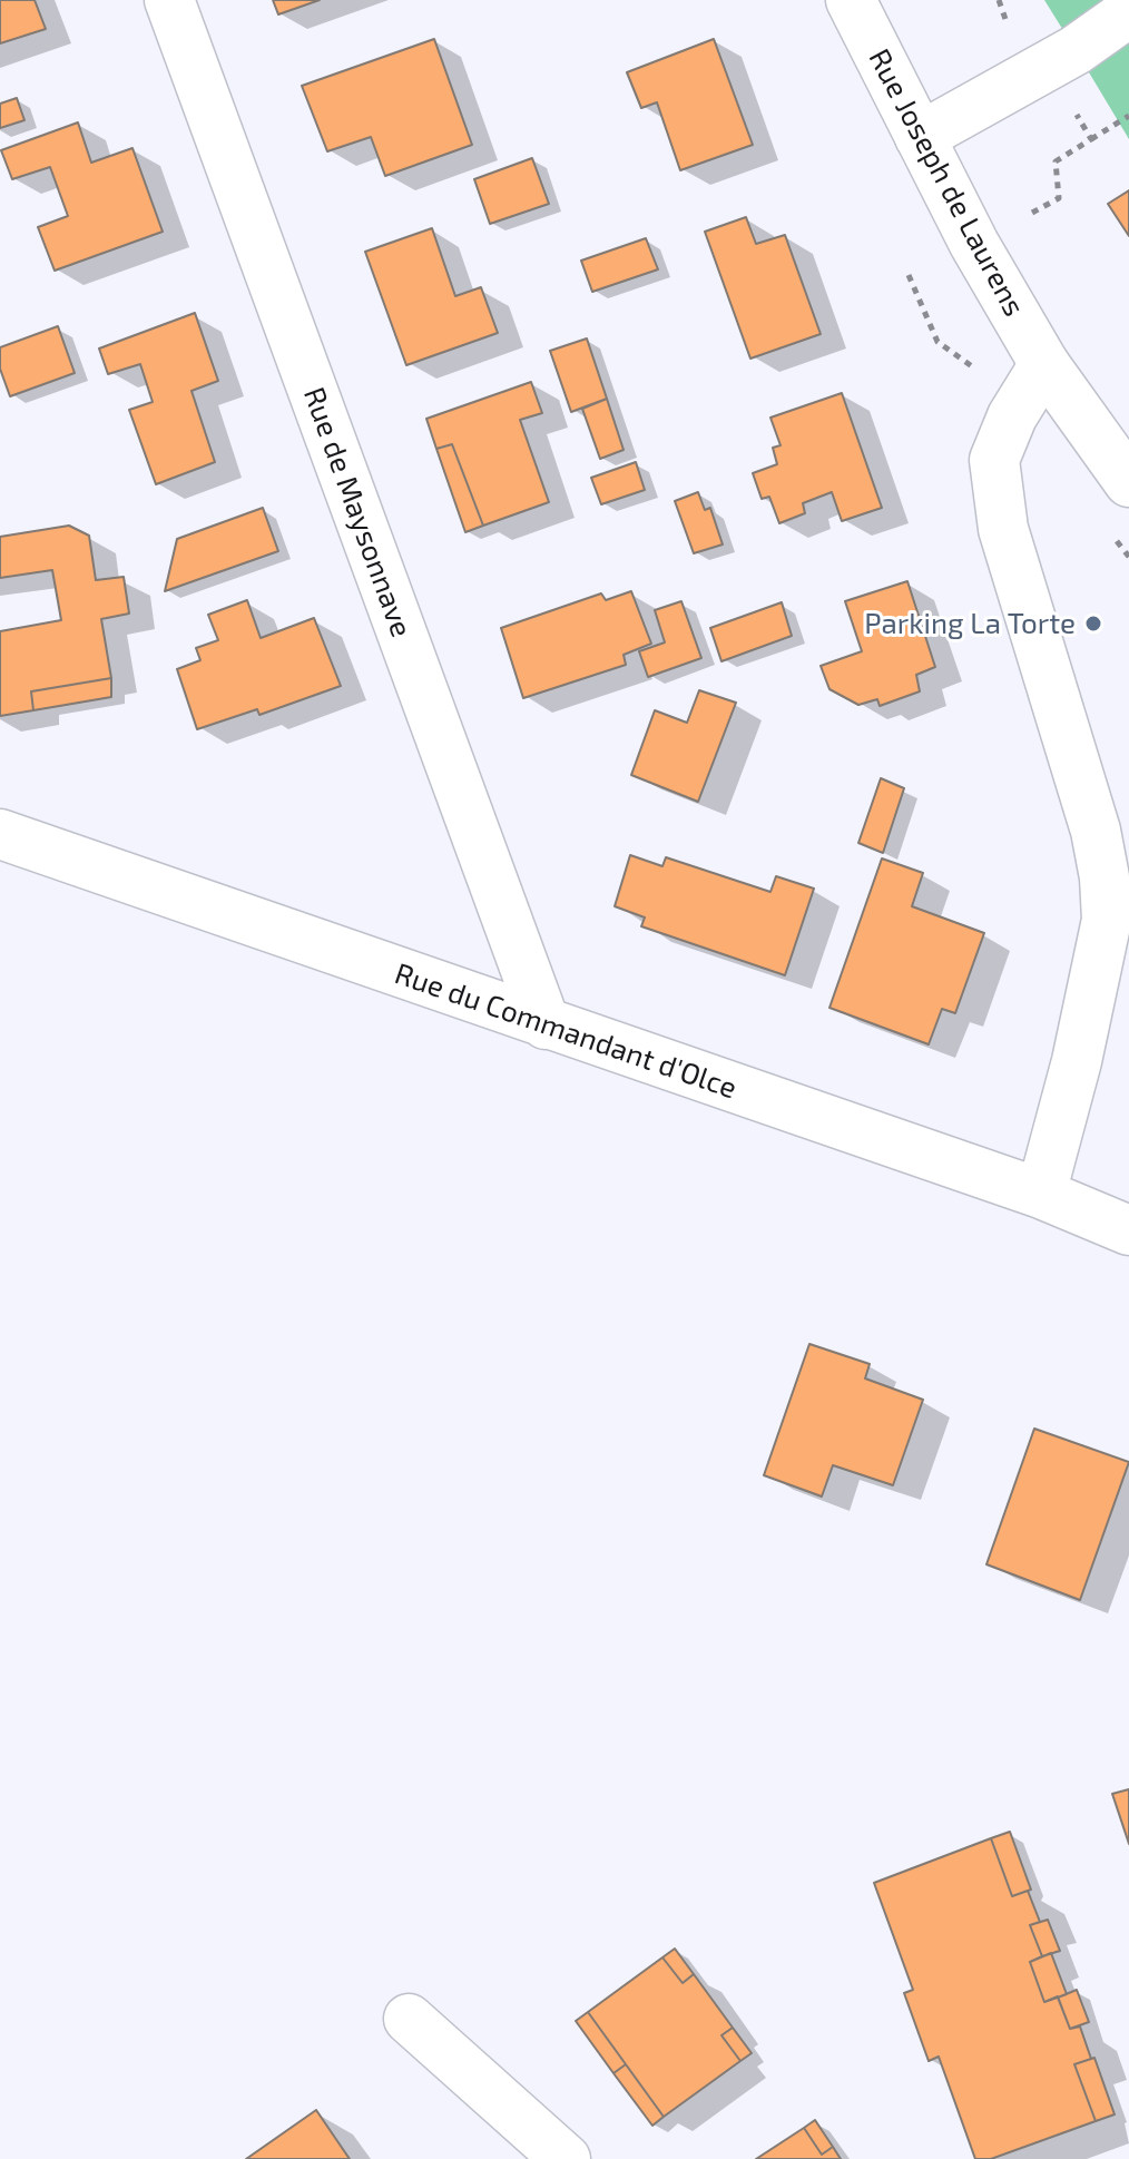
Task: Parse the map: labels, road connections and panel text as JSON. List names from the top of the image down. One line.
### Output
{"streets":{"street":["Rue Joseph de Laurens","Rue de Maysonnave","Rue du Commandant d'Olce"]},"crossings":[["Rue de Maysonnave","Rue du Commandant d'Olce"]],"places":["Parking La Torte"]}
